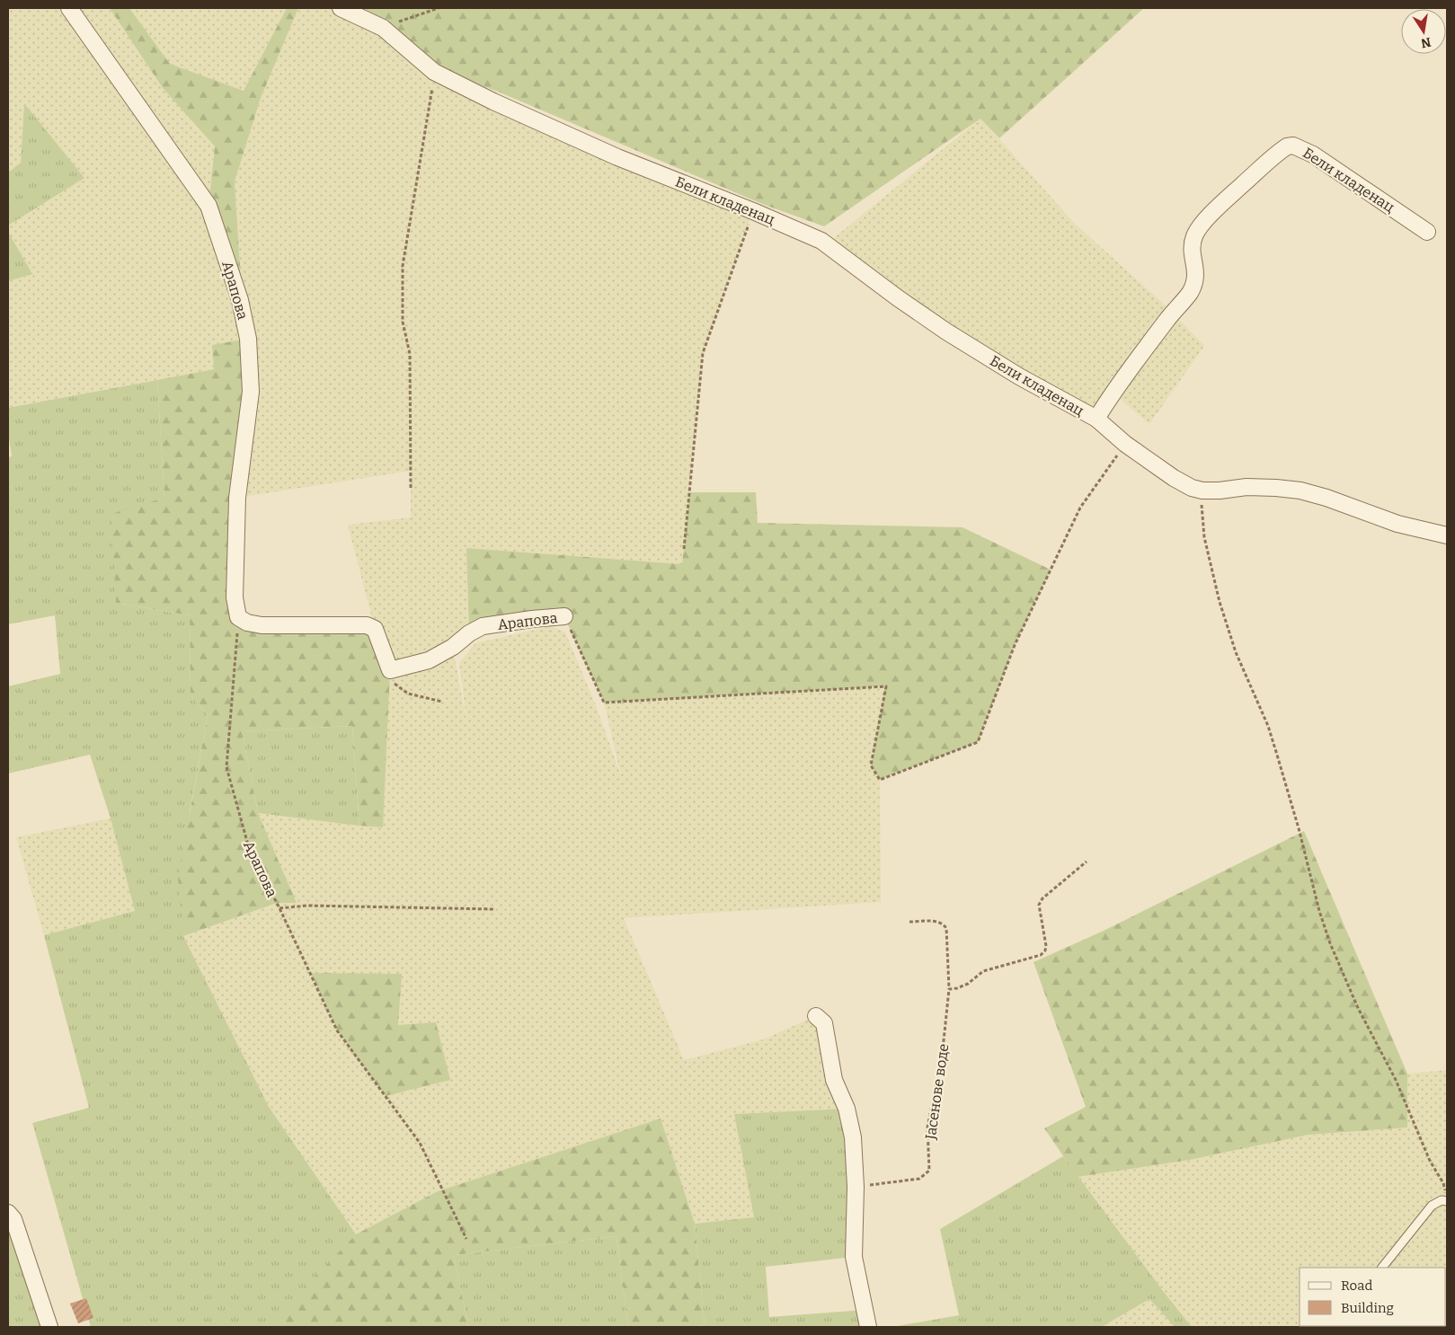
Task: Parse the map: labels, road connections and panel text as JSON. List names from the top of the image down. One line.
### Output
{"streets":{"street":["Бели кладенац","Арапова"],"path":["Јасенове воде"]},"legend":["Road","Building"],"north":"bottom"}
